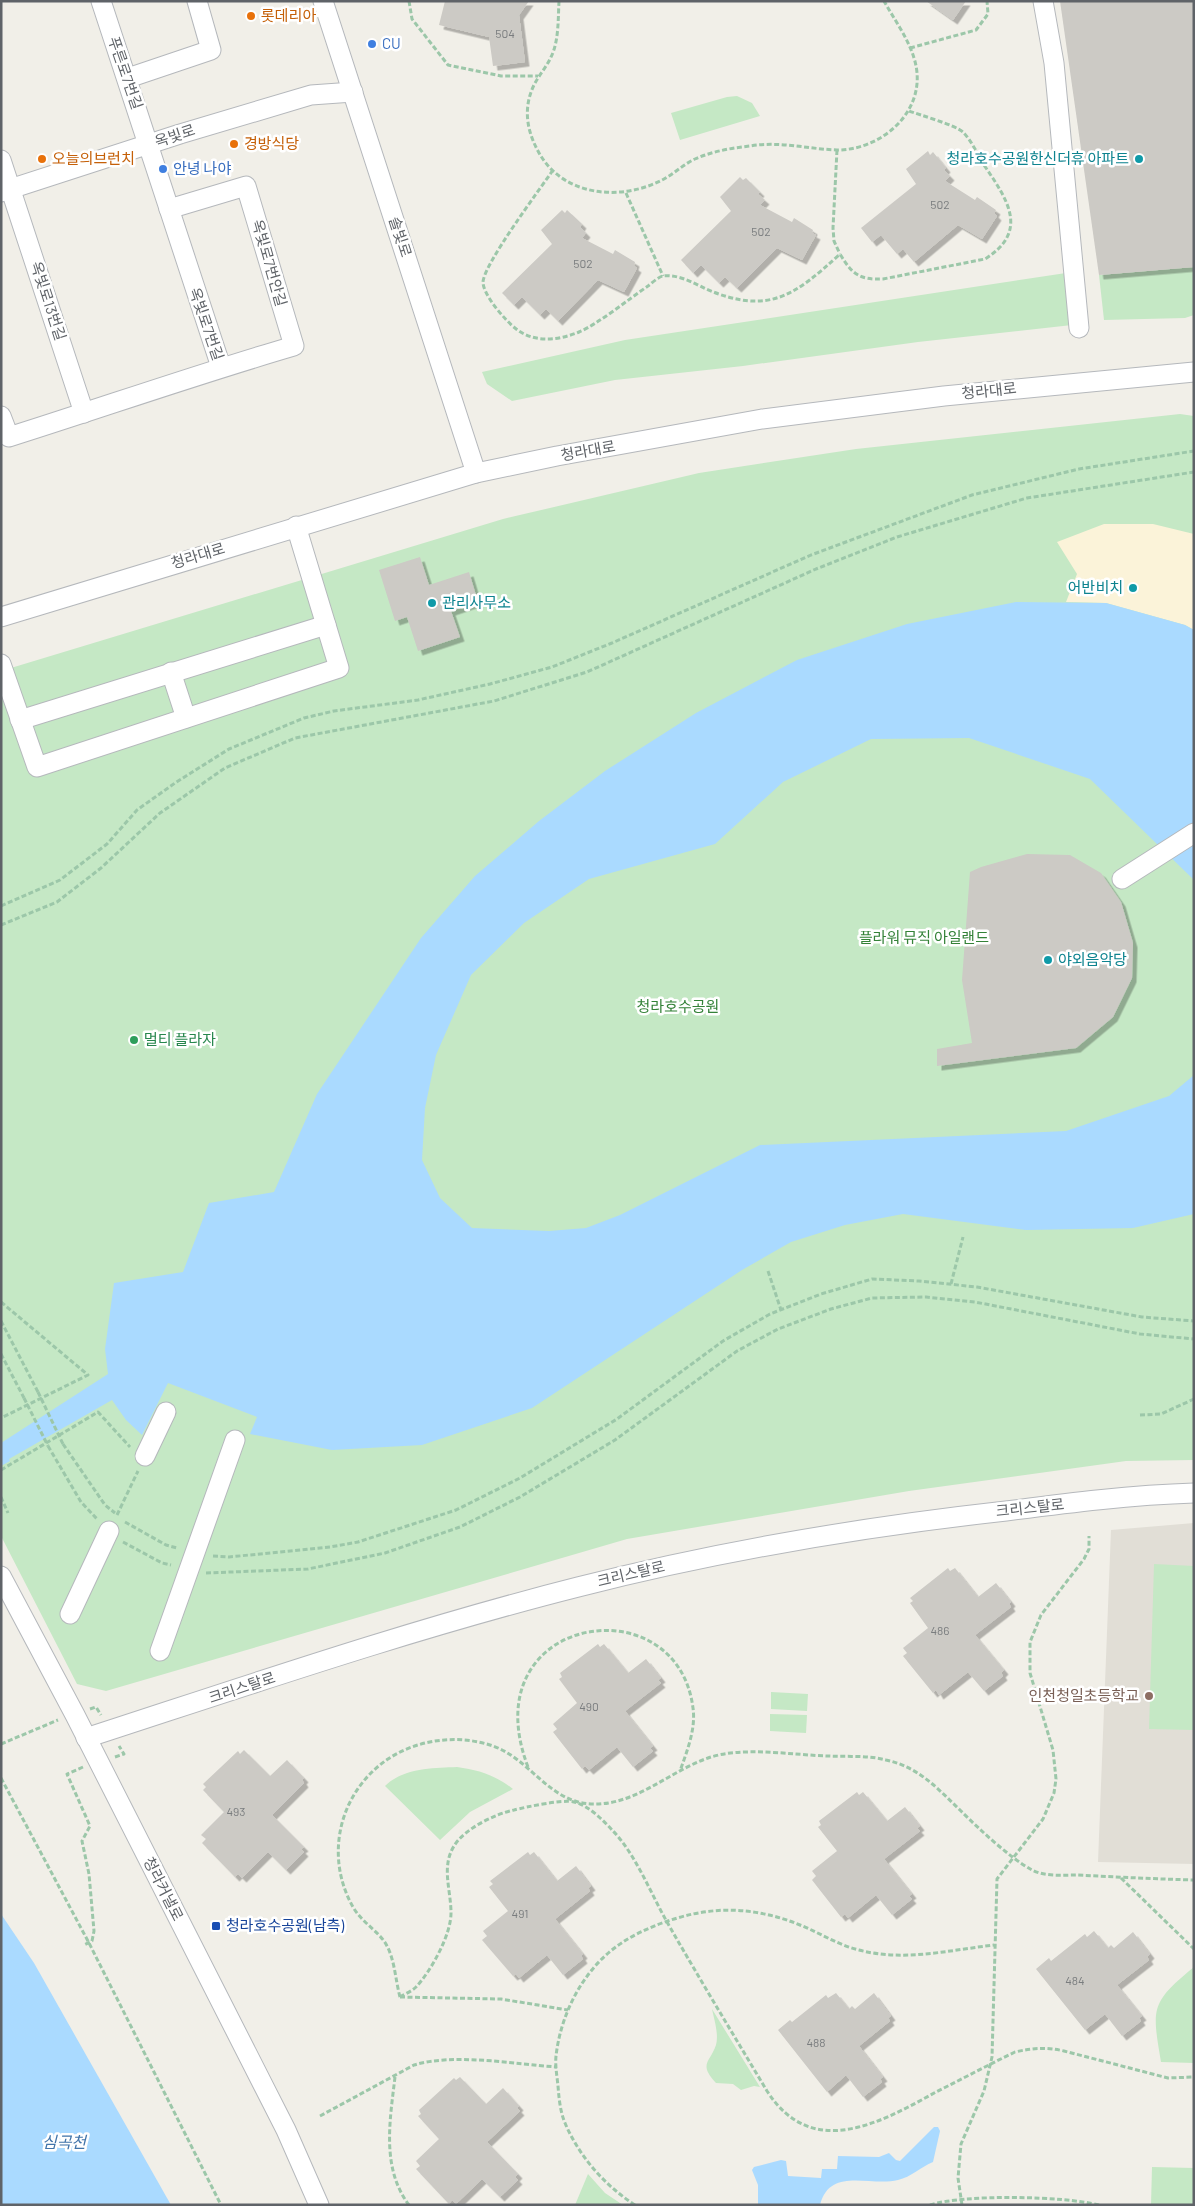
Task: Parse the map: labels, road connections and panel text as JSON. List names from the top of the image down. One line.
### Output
{"streets":{"street":["푸른로7번길","옥빛로","솔빛로","옥빛로7번안길","옥빛로13번길","옥빛로7번길","청라대로","크리스탈로","청라커낼로"]},"crossings":[["푸른로7번길","옥빛로"],["푸른로7번길","옥빛로7번길"],["옥빛로","솔빛로"],["옥빛로","옥빛로13번길"],["옥빛로","옥빛로7번길"],["솔빛로","청라대로"],["옥빛로7번안길","옥빛로7번길"],["옥빛로13번길","옥빛로7번길"],["크리스탈로","청라커낼로"]],"water":["심곡천"],"parks":["플라워 뮤직 아일랜드","청라호수공원"],"places":{"other":["롯데리아","CU","경방식당","오늘의브런치","청라호수공원한신더휴 아파트","안녕 나야","어반비치","관리사무소","야외음악당","멀티 플라자","인천청일초등학교"],"transit":["청라호수공원(남측)"]},"house_numbers":["504","502","502","502","486","490","493","491","484","488"]}
